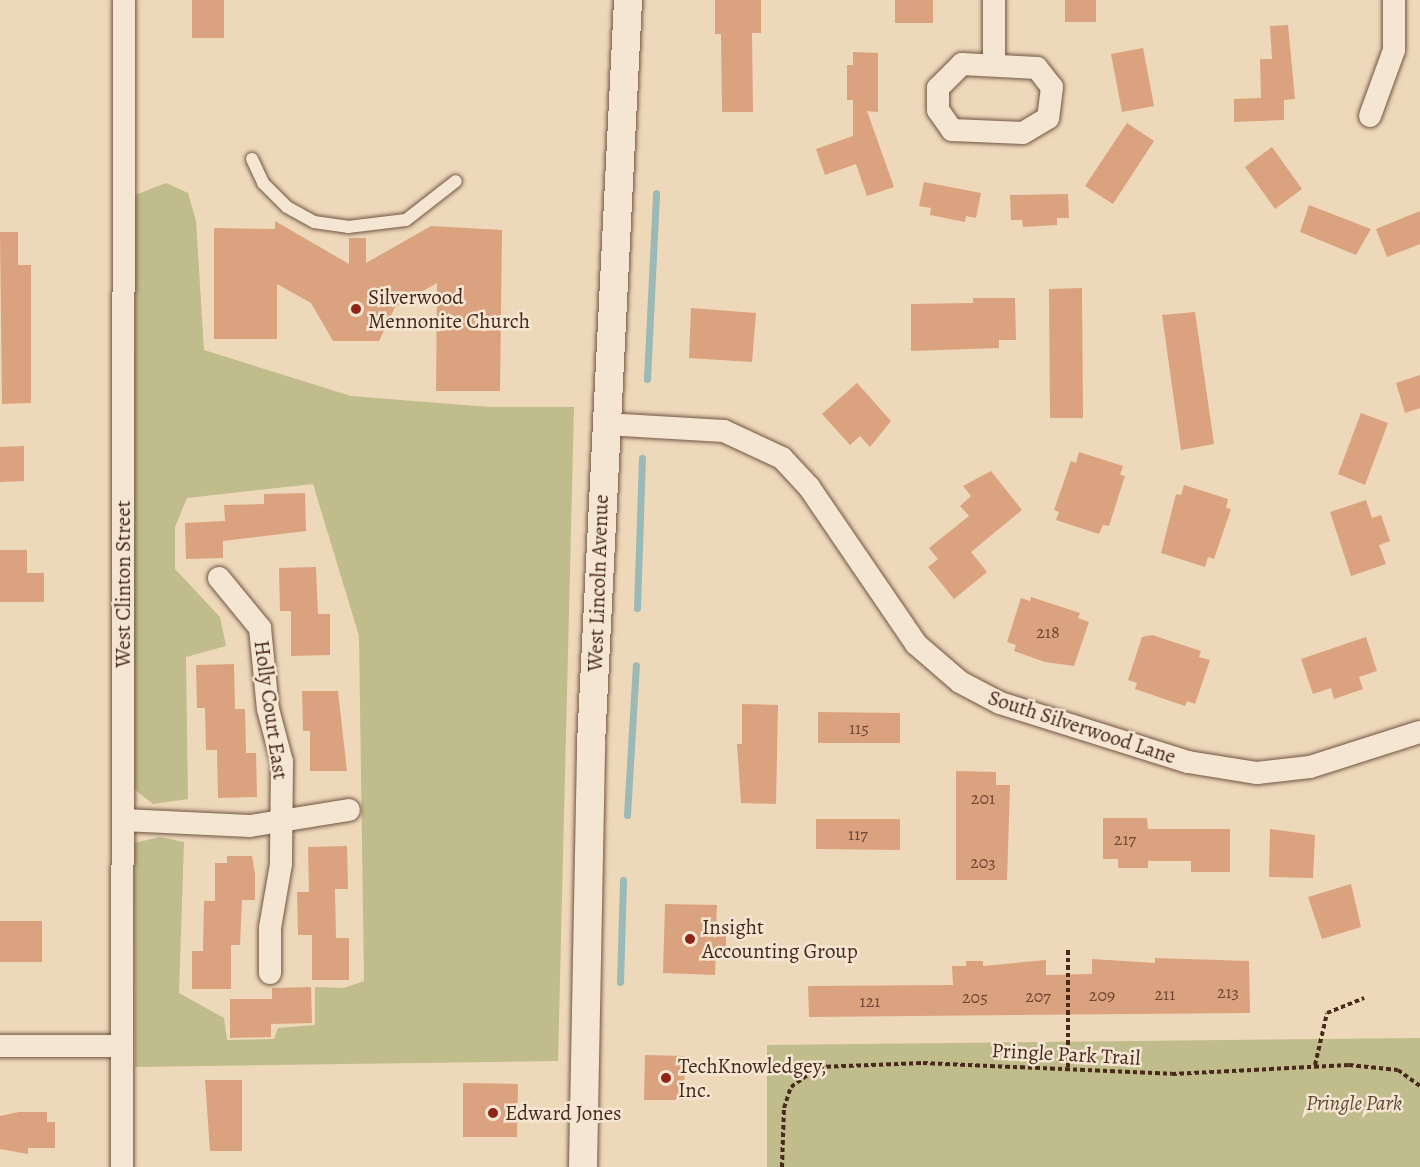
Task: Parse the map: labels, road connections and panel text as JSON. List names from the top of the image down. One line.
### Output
{"streets":{"street":["West Lincoln Avenue","West Clinton Street","Holly Court East","South Silverwood Lane"],"path":["Pringle Park Trail"]},"crossings":[["West Lincoln Avenue","South Silverwood Lane"]],"parks":["Pringle Park"],"places":["Silverwood Mennonite Church","Insight Accounting Group","TechKnowledgey, Inc.","Edward Jones"],"house_numbers":["218","115","201","117","217","203","213","211","209","207","205","121"]}
